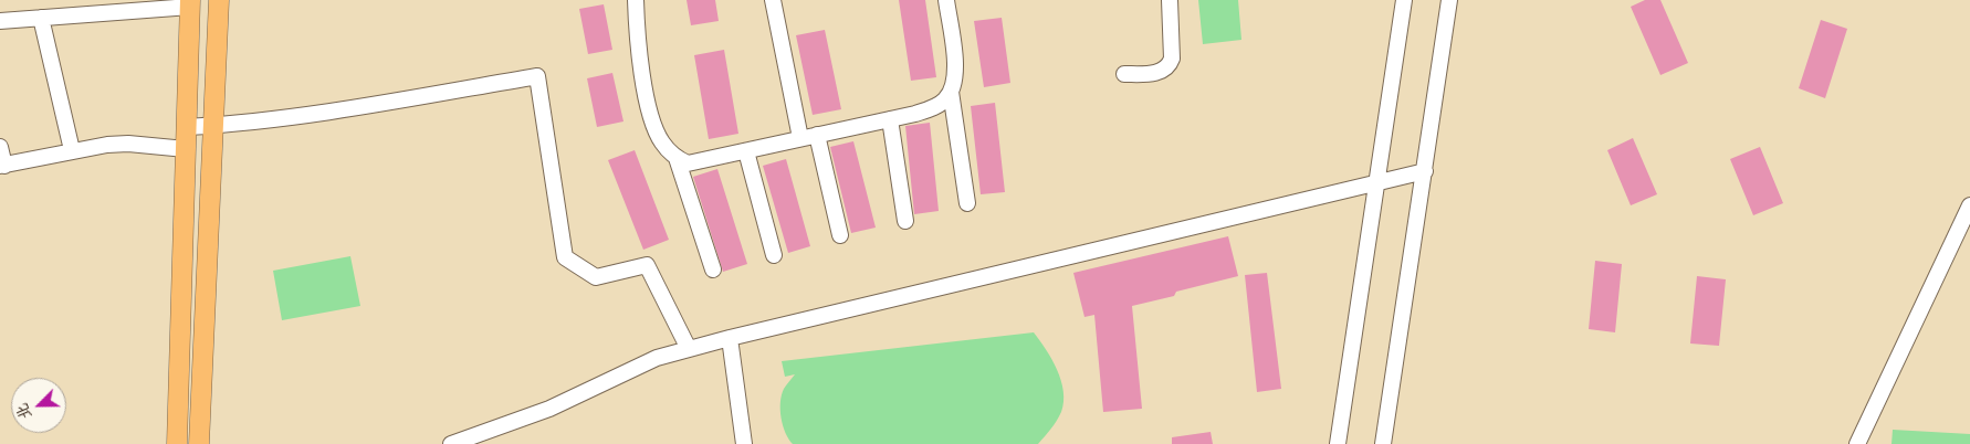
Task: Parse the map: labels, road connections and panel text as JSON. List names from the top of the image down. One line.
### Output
{"north":"bottom left"}
